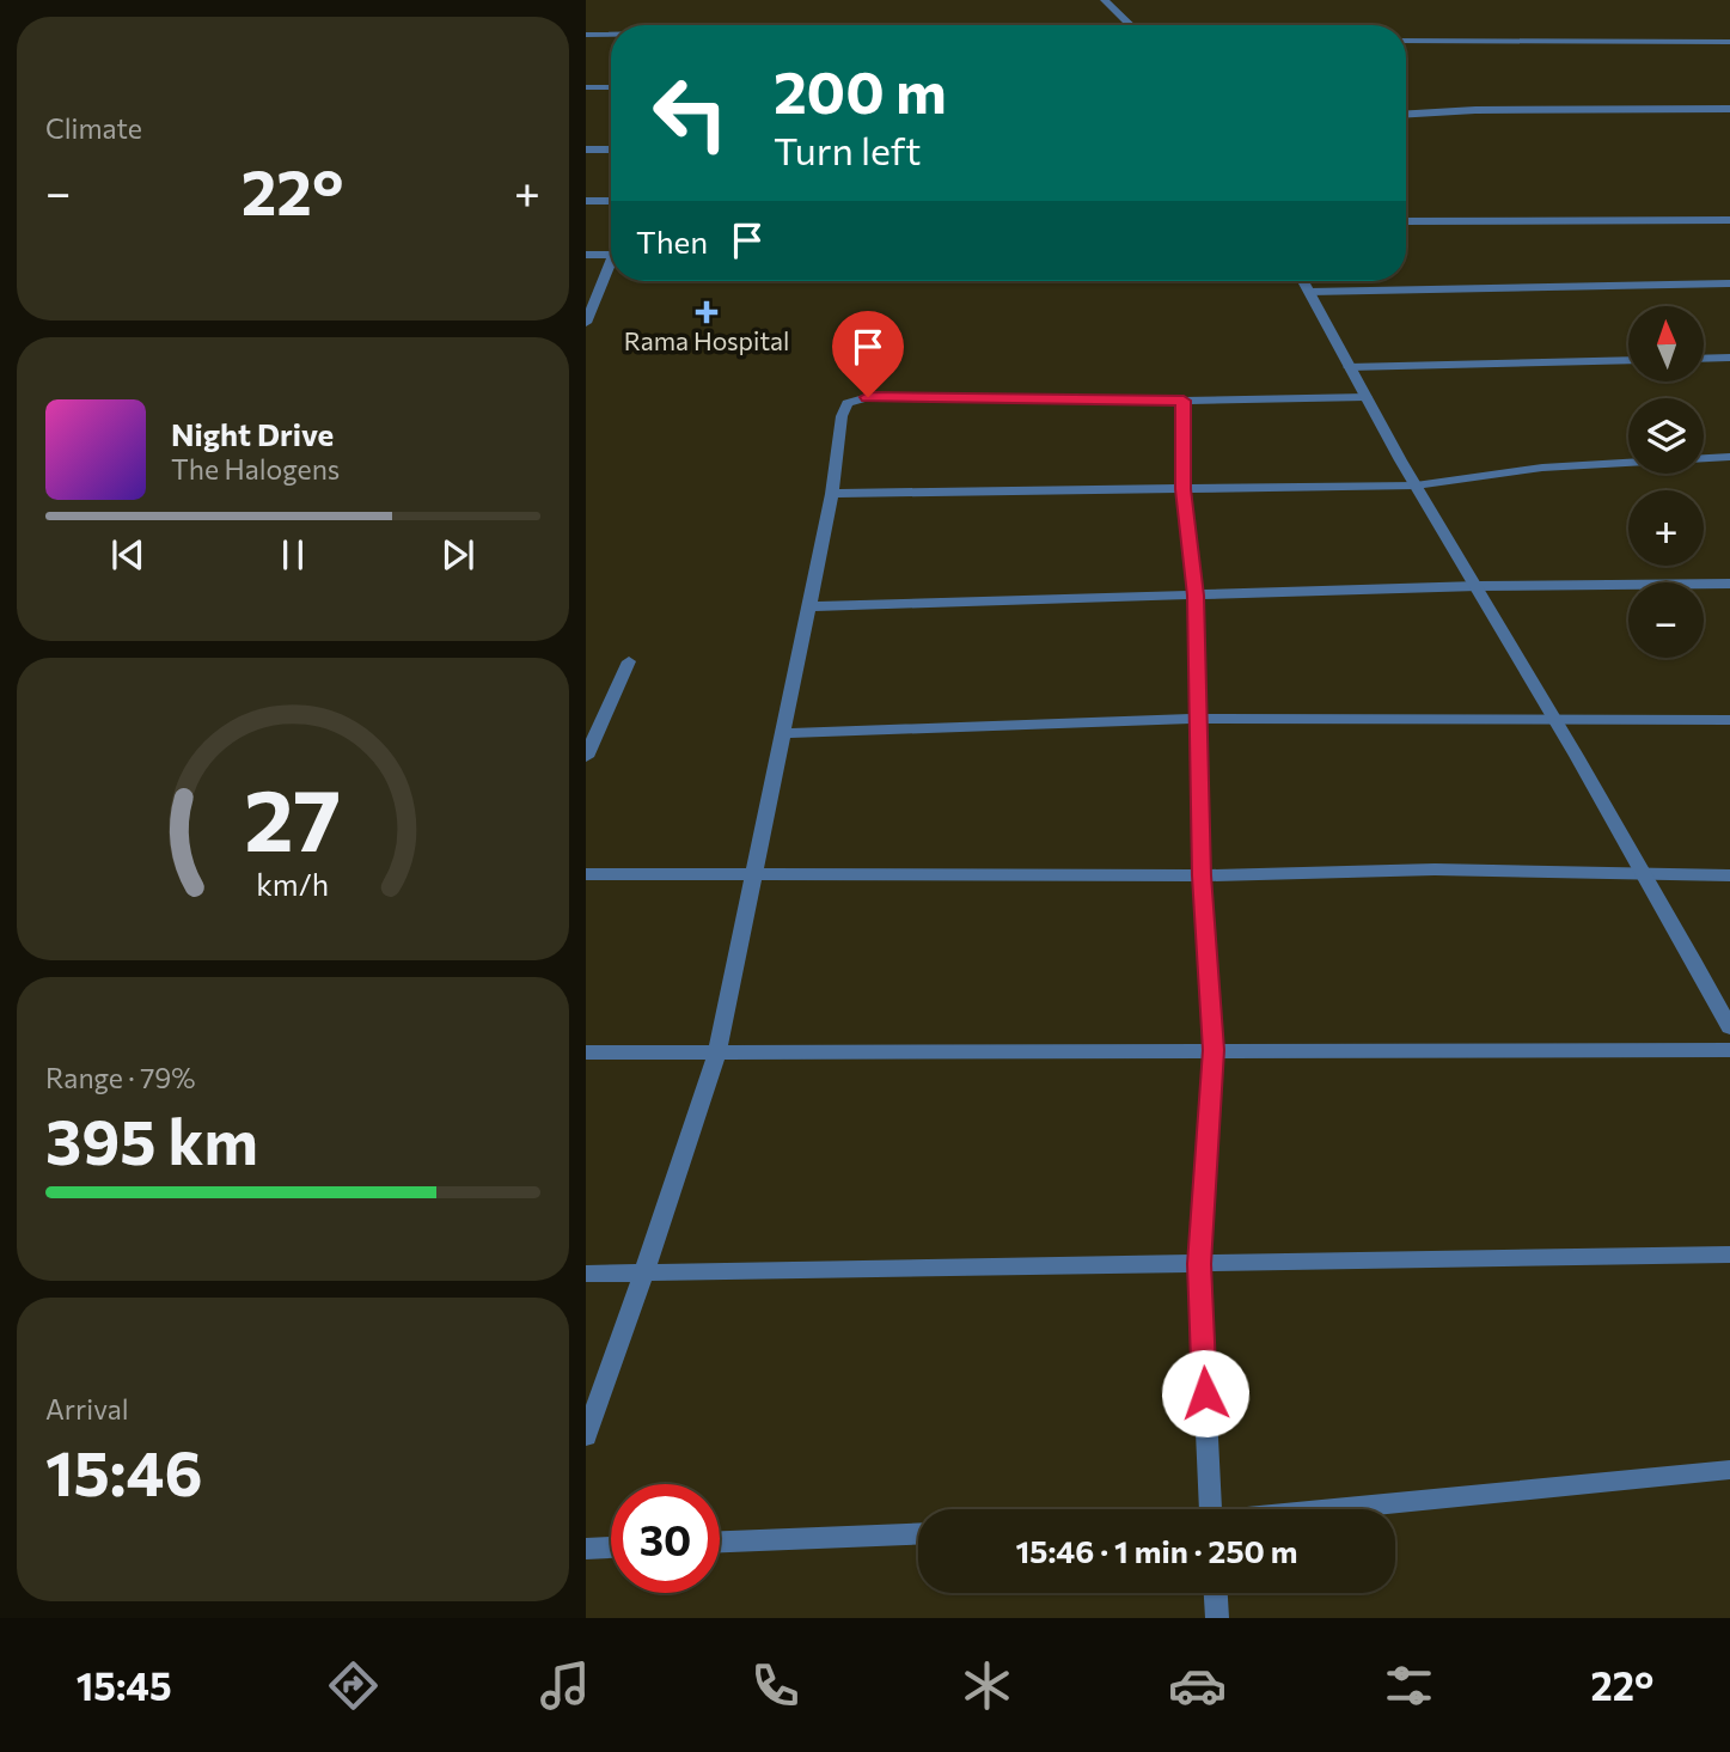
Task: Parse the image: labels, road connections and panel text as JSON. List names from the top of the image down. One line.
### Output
{"places":{"health":["Rama Hospital"]},"north":"top","page":{"tile":["Climate",["Range · 79%","395 km"],["Arrival","15:46"]],"turn":["200 m","Turn left"],"heat":["−","22°","+"],"then":"Then","map_buttons":["+","−"],"song":["Night Drive","The Halogens"],"limit":"30","trip":"15:46 · 1 min · 250 m","tabs":["15:45","22°"],"gauge":["27","km/h"]}}
